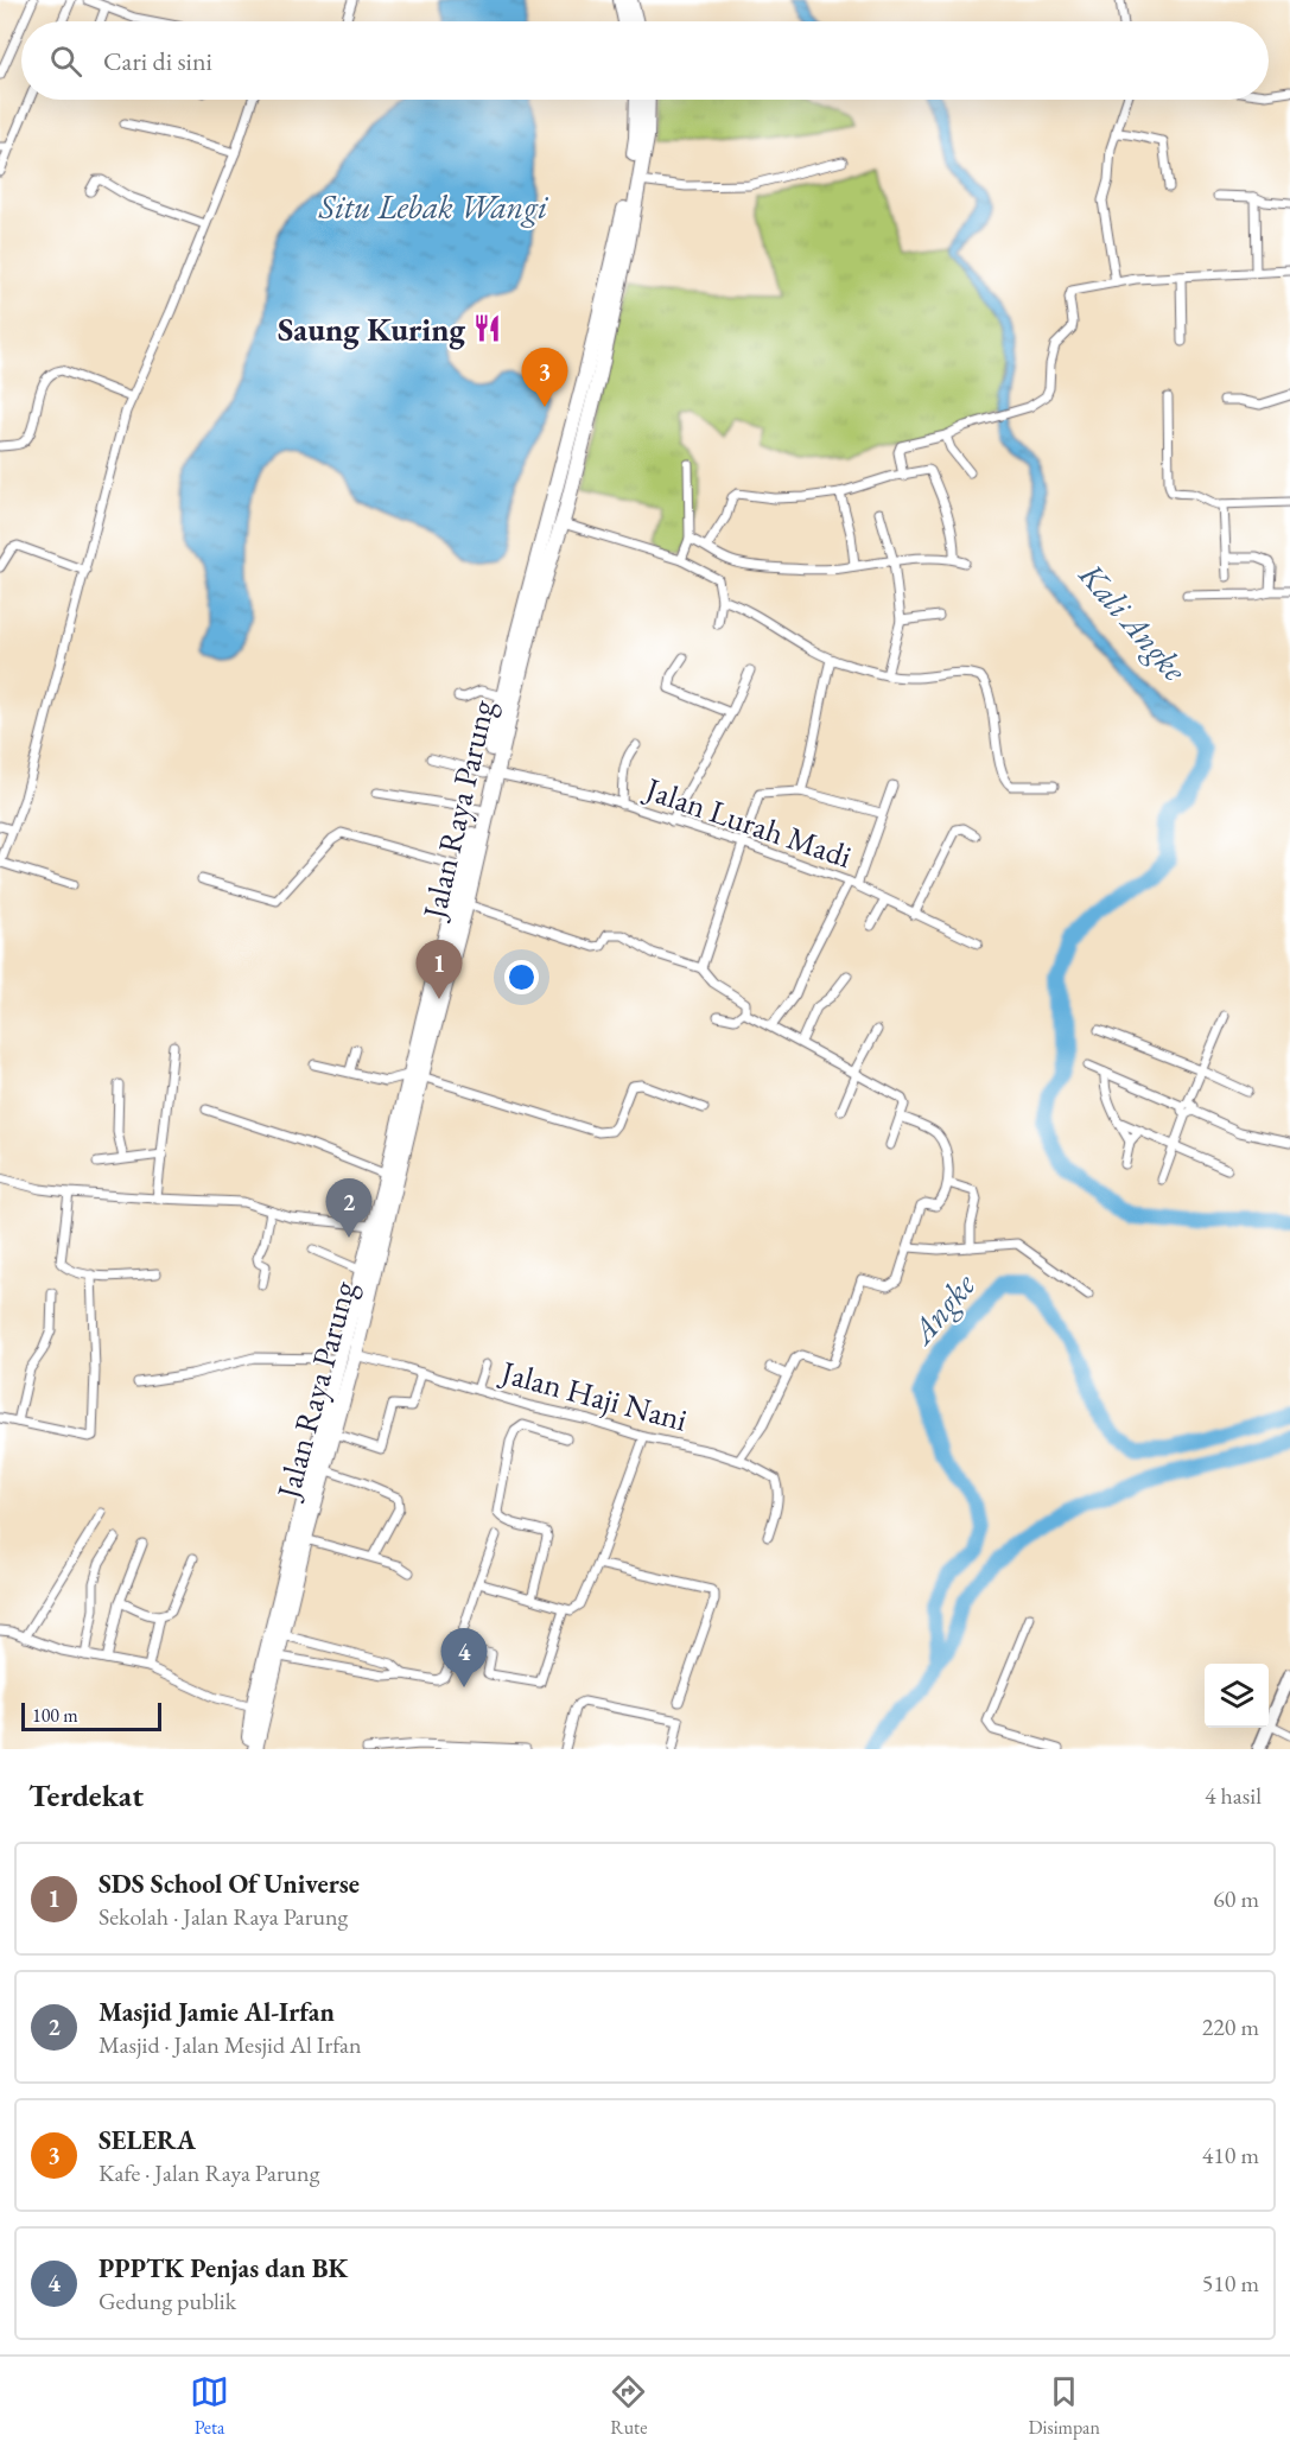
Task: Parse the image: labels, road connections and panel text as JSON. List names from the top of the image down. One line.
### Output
{"streets":{"highway":["Jalan Raya Parung"],"street":["Jalan Lurah Madi","Jalan Haji Nani"]},"crossings":[["Jalan Raya Parung","Jalan Lurah Madi"],["Jalan Raya Parung","Jalan Haji Nani"]],"water":["Situ Lebak Wangi","Kali Angke","Angke"],"places":{"restaurant":["Saung Kuring"]},"scale_bar":"100 m","page":{"search":"Cari di sini","pins":["3","1","2","4"],"scale":"100 m","heading":["Terdekat","4 hasil"],"list":[{"mark":"1","name":"SDS School Of Universe","note":"Sekolah · Jalan Raya Parung","value":"60 m"},{"mark":"2","name":"Masjid Jamie Al-Irfan","note":"Masjid · Jalan Mesjid Al Irfan","value":"220 m"},{"mark":"3","name":"SELERA","note":"Kafe · Jalan Raya Parung","value":"410 m"},{"mark":"4","name":"PPPTK Penjas dan BK","note":"Gedung publik","value":"510 m"}],"nav":["Peta","Rute","Disimpan"]}}
